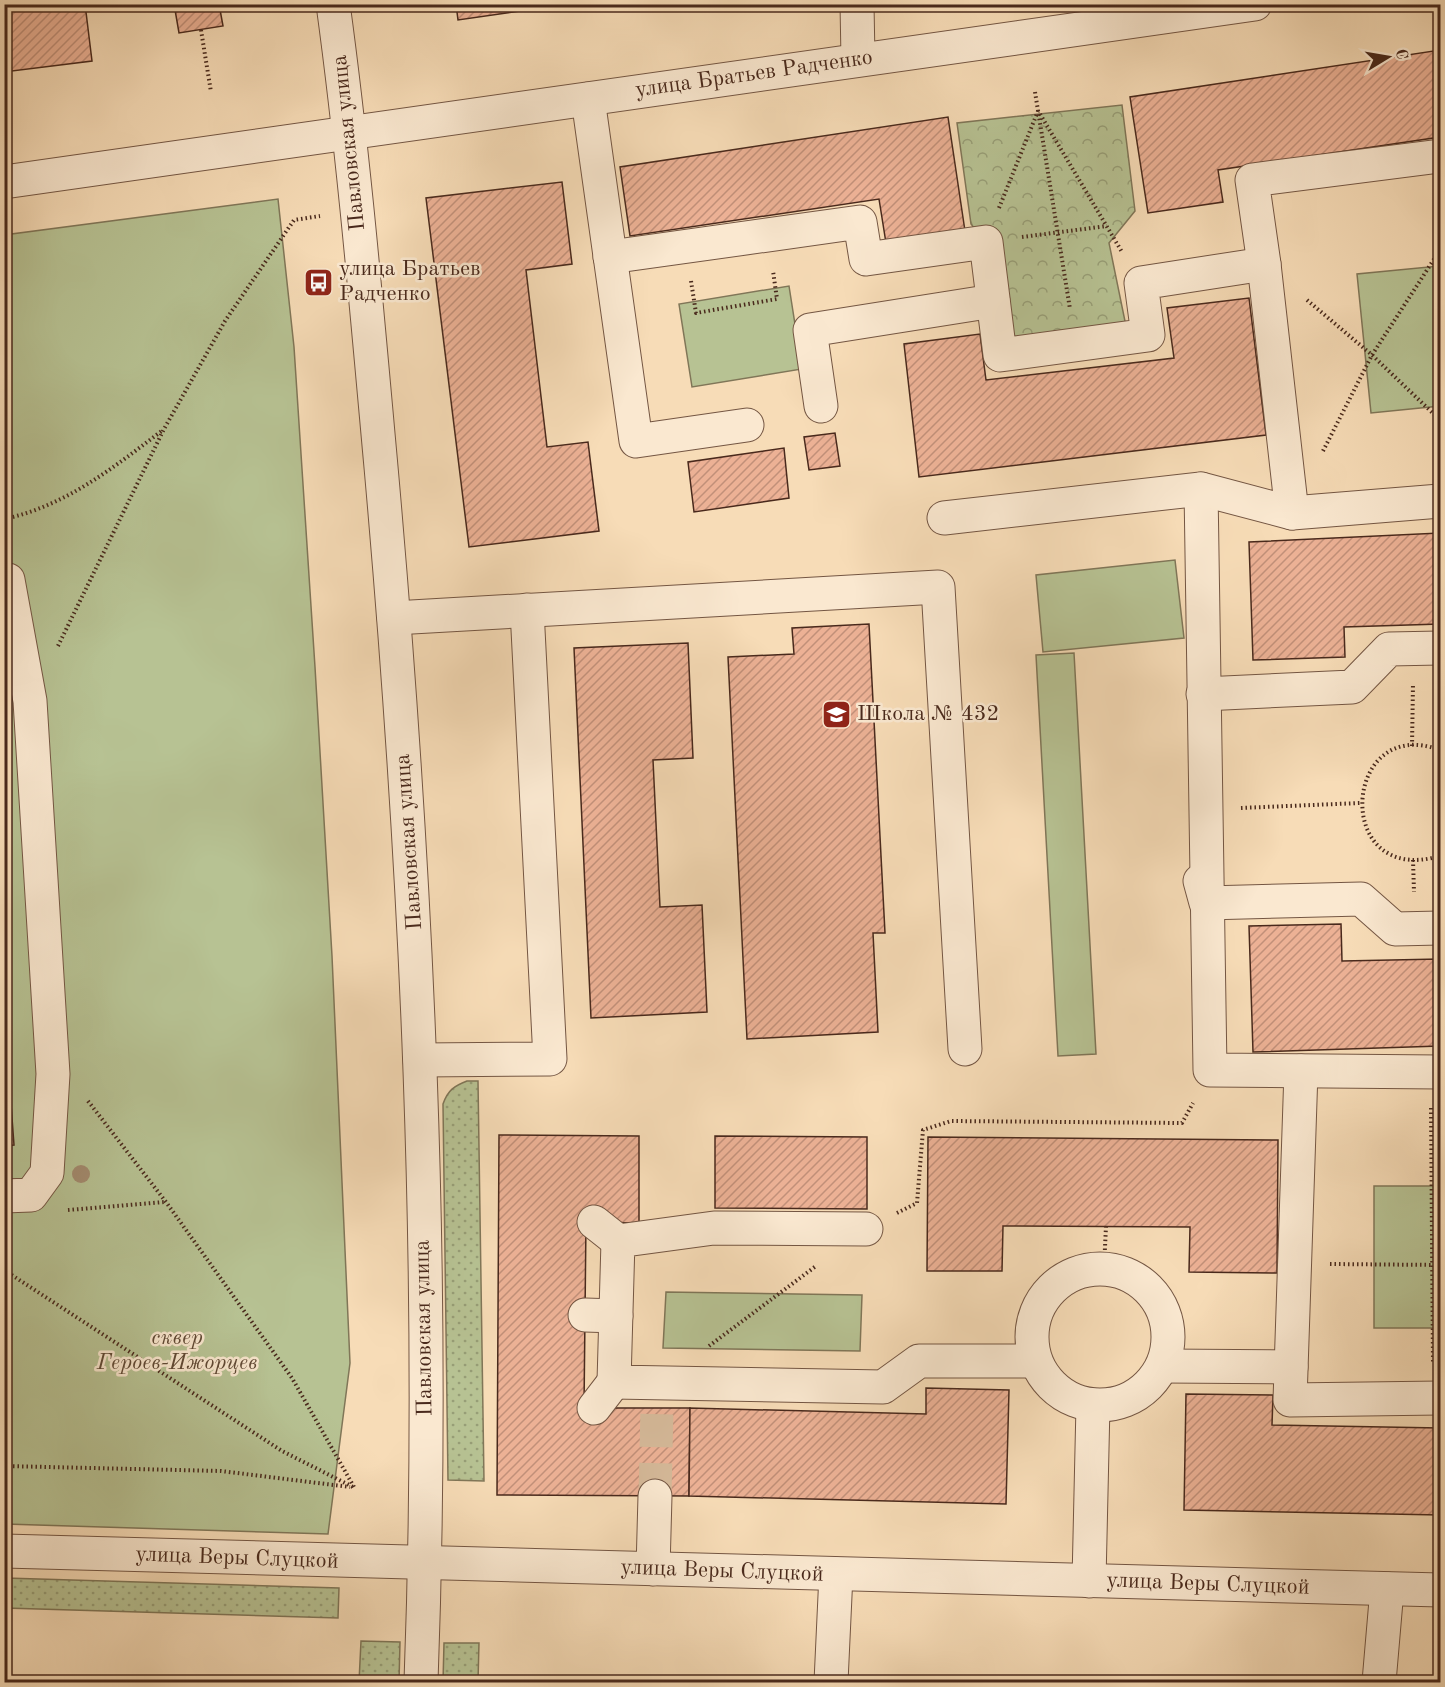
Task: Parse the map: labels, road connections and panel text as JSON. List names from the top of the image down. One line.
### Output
{"streets":{"street":["улица Братьев Радченко","Павловская улица","улица Веры Слуцкой"]},"crossings":[["улица Братьев Радченко","Павловская улица"],["Павловская улица","улица Веры Слуцкой"]],"parks":["сквер Героев-Ижорцев"],"places":{"bus stop":["улица Братьев Радченко"],"school or university":["Школа № 432"]},"north":"right"}
